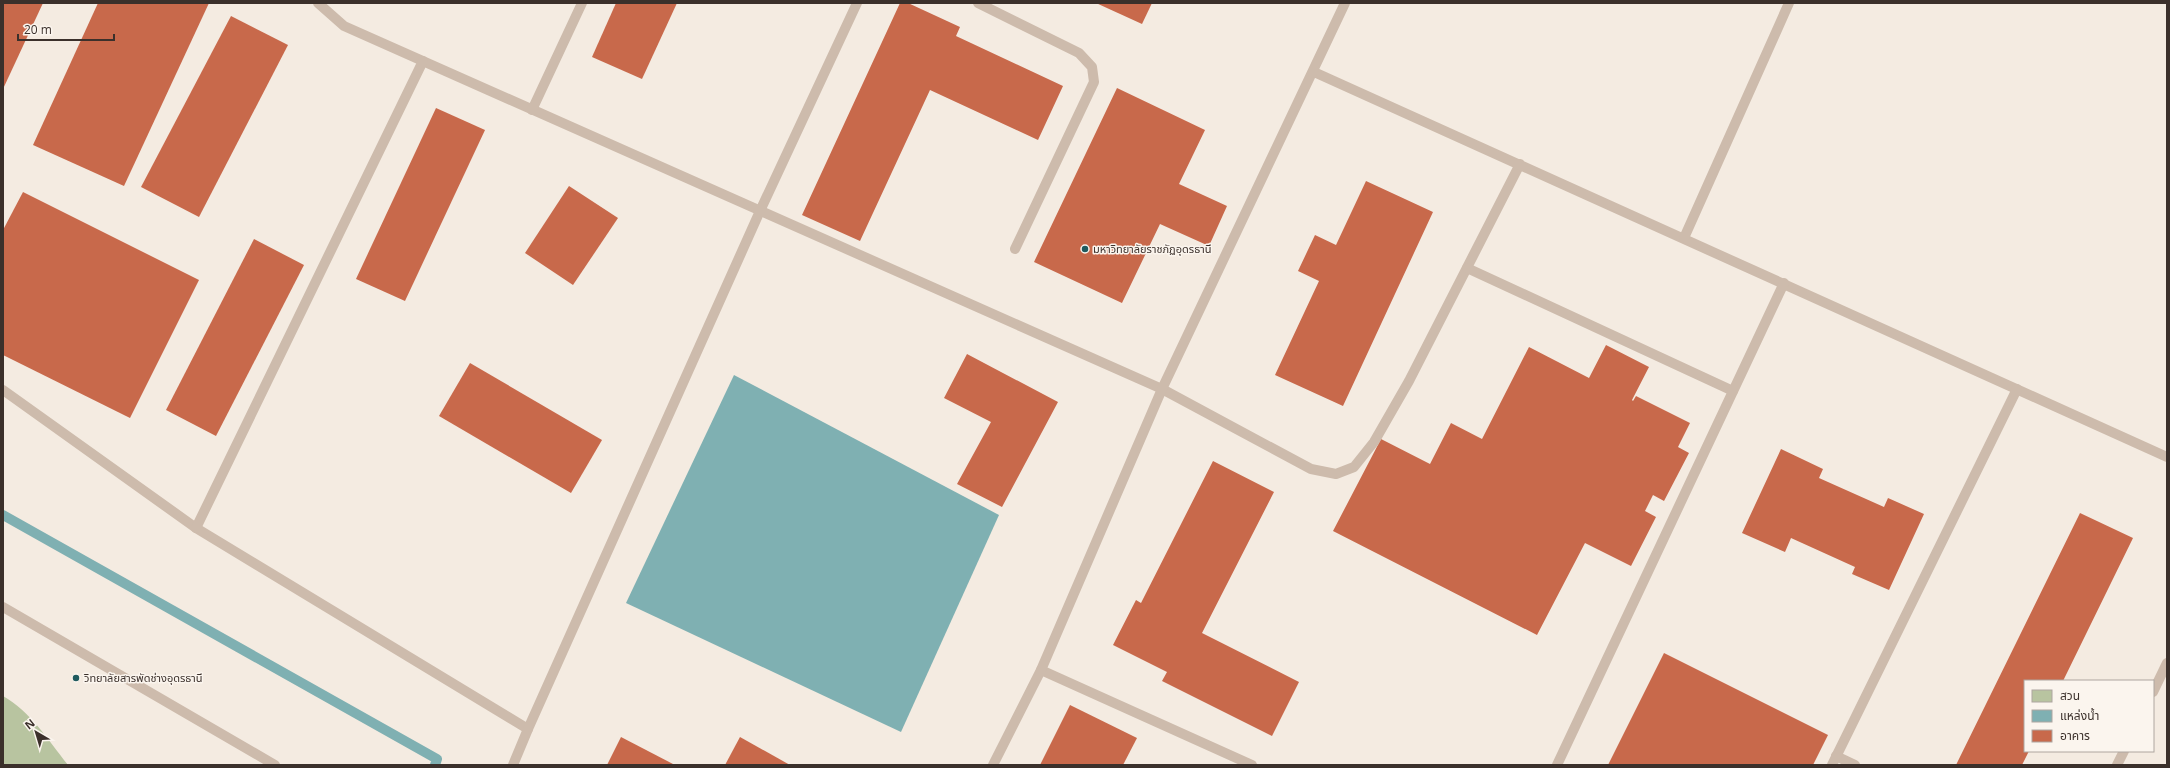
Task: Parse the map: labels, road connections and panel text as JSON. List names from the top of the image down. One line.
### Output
{"places":["มหาวิทยาลัยราชภัฏอุดรธานี","วิทยาลัยสารพัดช่างอุดรธานี"],"legend":["สวน","แหล่งน้ำ","อาคาร"],"scale_bar":"20 m","north":"top left"}
